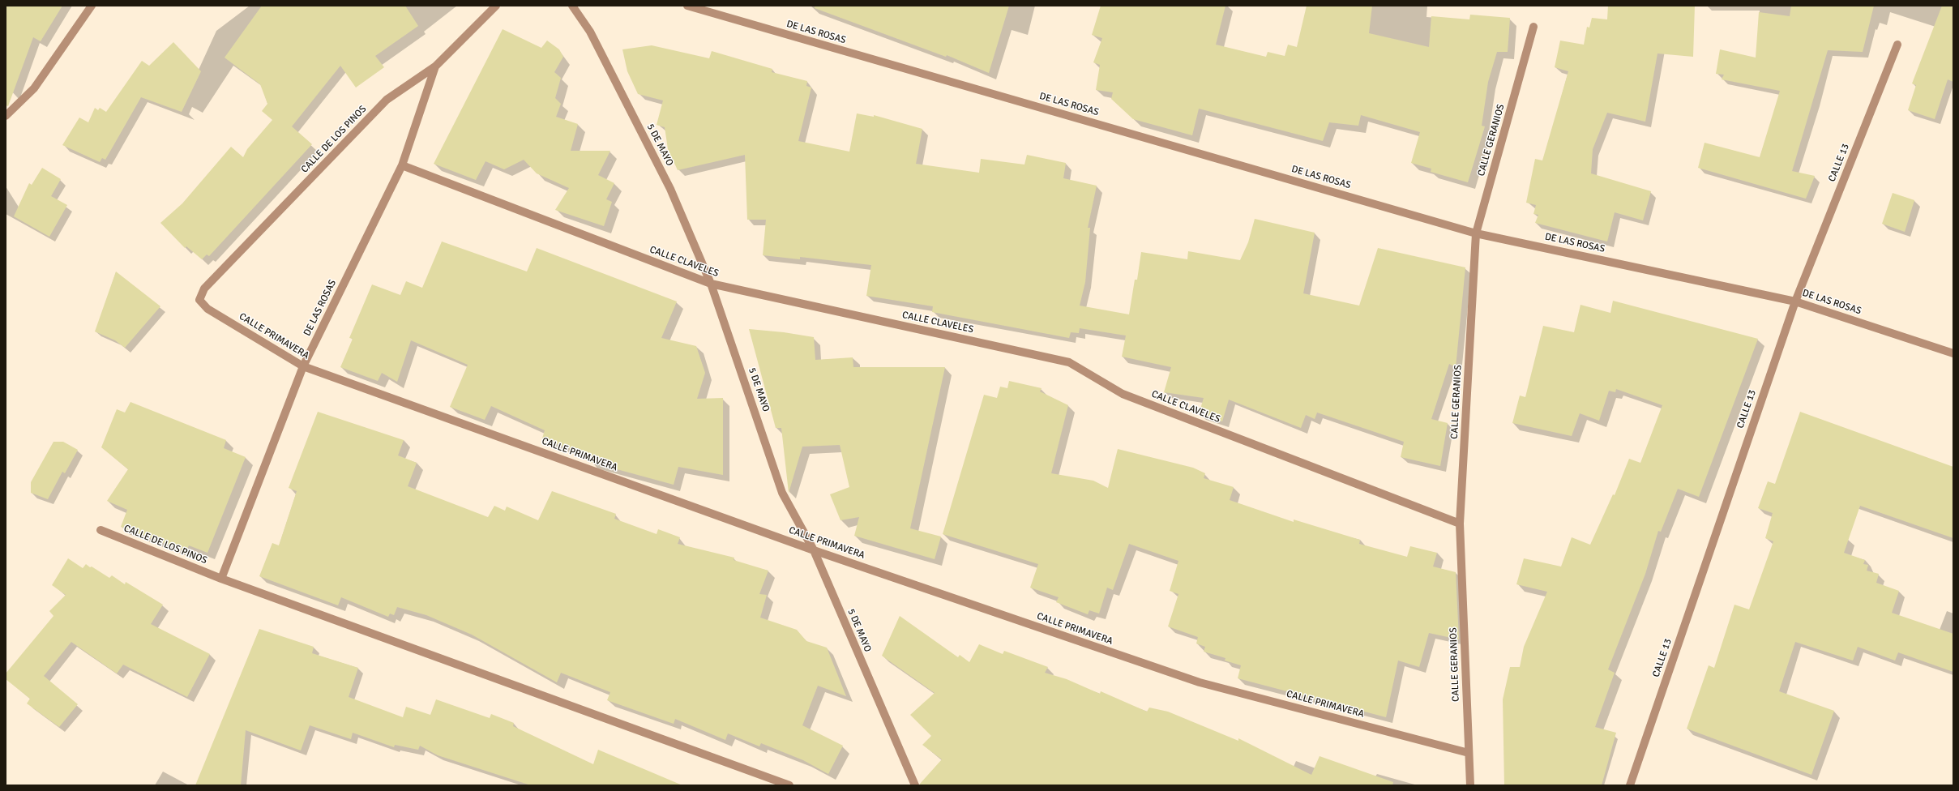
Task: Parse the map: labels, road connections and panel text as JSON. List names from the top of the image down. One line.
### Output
{"streets":{"street":["DE LAS ROSAS","CALLE DE LOS PINOS","CALLE GERANIOS","5 DE MAYO","CALLE 13","CALLE CLAVELES","CALLE PRIMAVERA"]},"crossings":[["DE LAS ROSAS","CALLE DE LOS PINOS"],["DE LAS ROSAS","CALLE GERANIOS"],["DE LAS ROSAS","CALLE 13"],["DE LAS ROSAS","CALLE CLAVELES"],["DE LAS ROSAS","CALLE PRIMAVERA"],["CALLE DE LOS PINOS","CALLE PRIMAVERA"],["CALLE GERANIOS","CALLE CLAVELES"],["CALLE GERANIOS","CALLE PRIMAVERA"],["5 DE MAYO","CALLE CLAVELES"],["5 DE MAYO","CALLE PRIMAVERA"]]}
